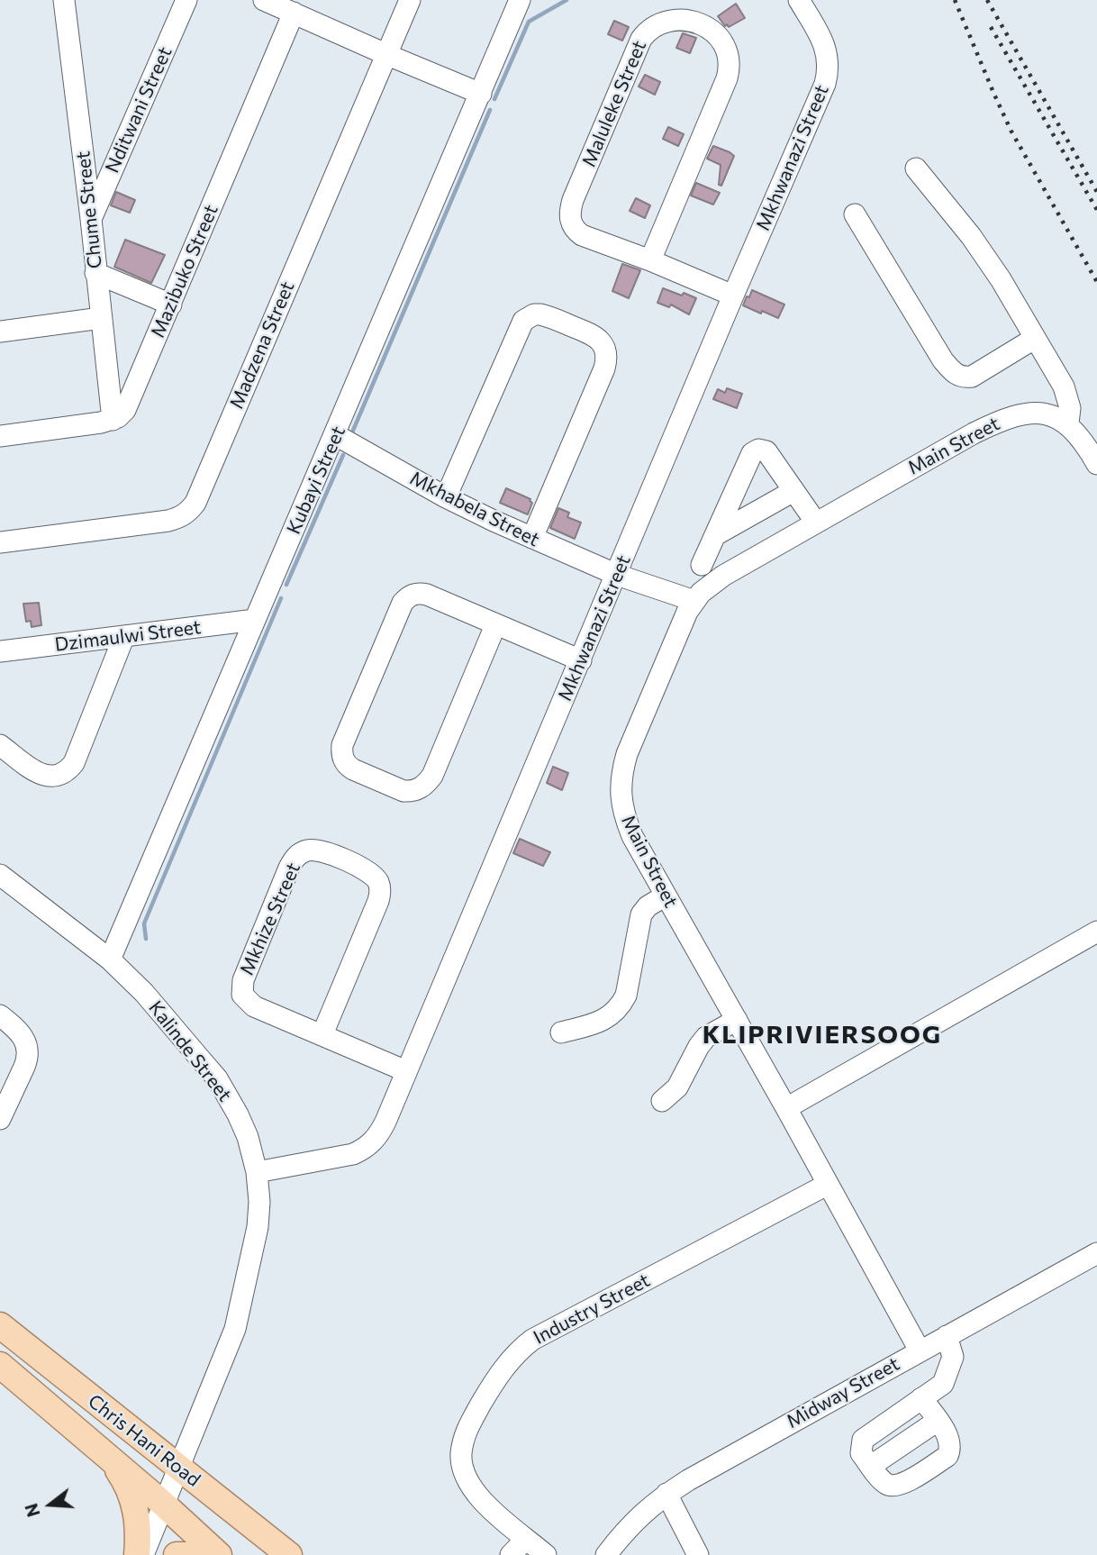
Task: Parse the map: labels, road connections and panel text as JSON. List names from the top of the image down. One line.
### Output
{"streets":{"main road":["Chris Hani Road"],"street":["Maluleke Street","Nditwani Street","Mkhwanazi Street","Chume Street","Mazibuko Street","Madzena Street","Main Street","Kubayi Street","Mkhabela Street","Dzimaulwi Street","Mkhize Street","Kalinde Street","Industry Street","Midway Street"]},"crossings":[["Maluleke Street","Mkhwanazi Street"],["Nditwani Street","Chume Street"],["Mkhwanazi Street","Mkhabela Street"],["Mkhwanazi Street","Mkhize Street"],["Mkhwanazi Street","Kalinde Street"],["Chume Street","Mazibuko Street"],["Main Street","Mkhabela Street"],["Main Street","Industry Street"],["Main Street","Midway Street"],["Kubayi Street","Mkhabela Street"],["Kubayi Street","Dzimaulwi Street"],["Kubayi Street","Kalinde Street"],["Kalinde Street","Chris Hani Road"]],"districts":["KLIPRIVIERSOOG"],"north":"left"}
